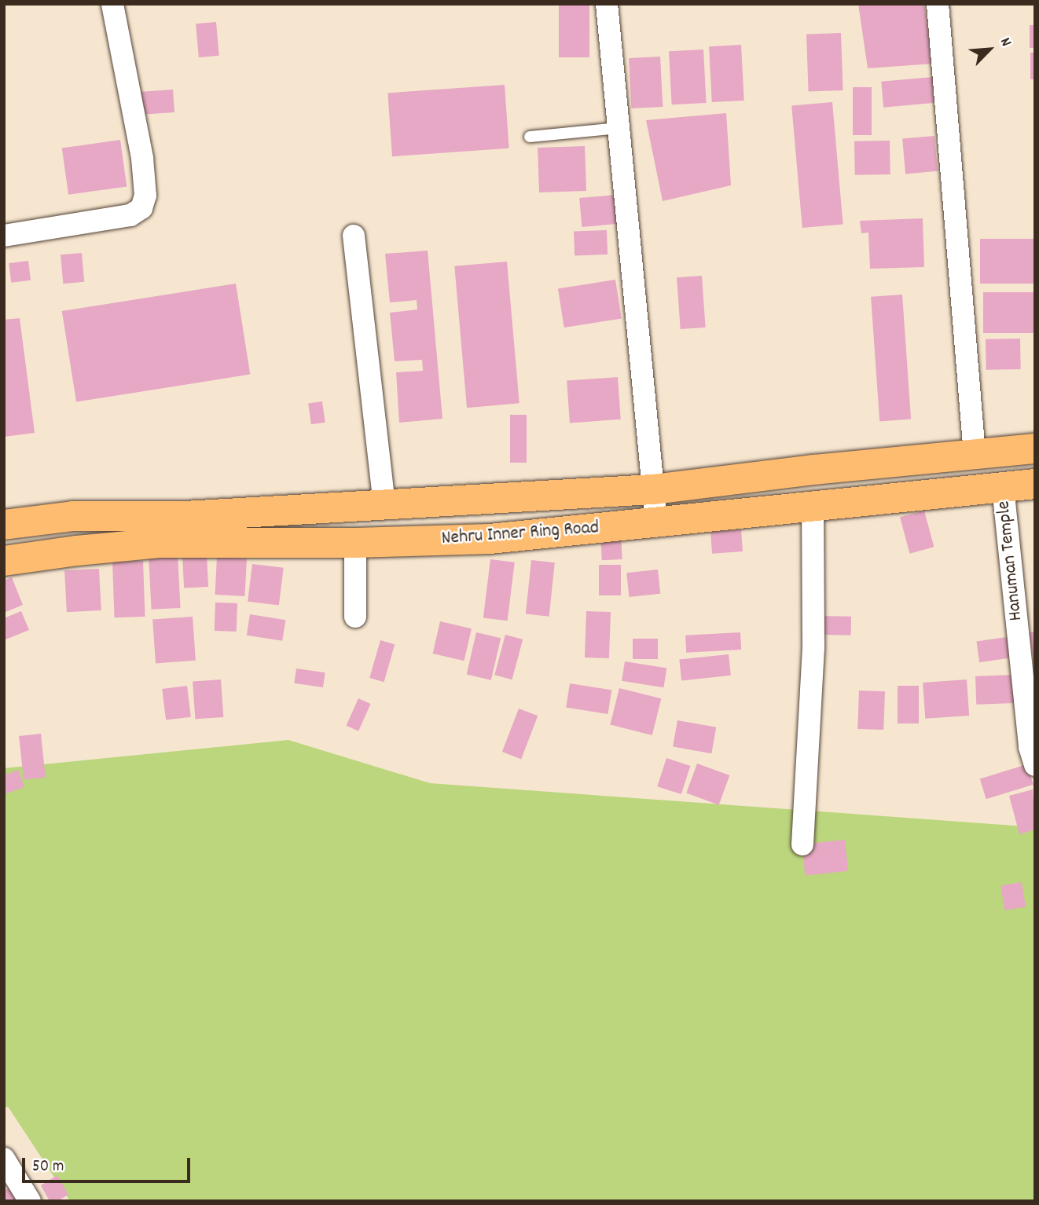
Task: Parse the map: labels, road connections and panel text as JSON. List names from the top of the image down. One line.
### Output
{"streets":{"main road":["Nehru Inner Ring Road"],"street":["Hanuman Temple"]},"crossings":[["Nehru Inner Ring Road","Hanuman Temple"]],"scale_bar":"50 m","north":"top right"}
